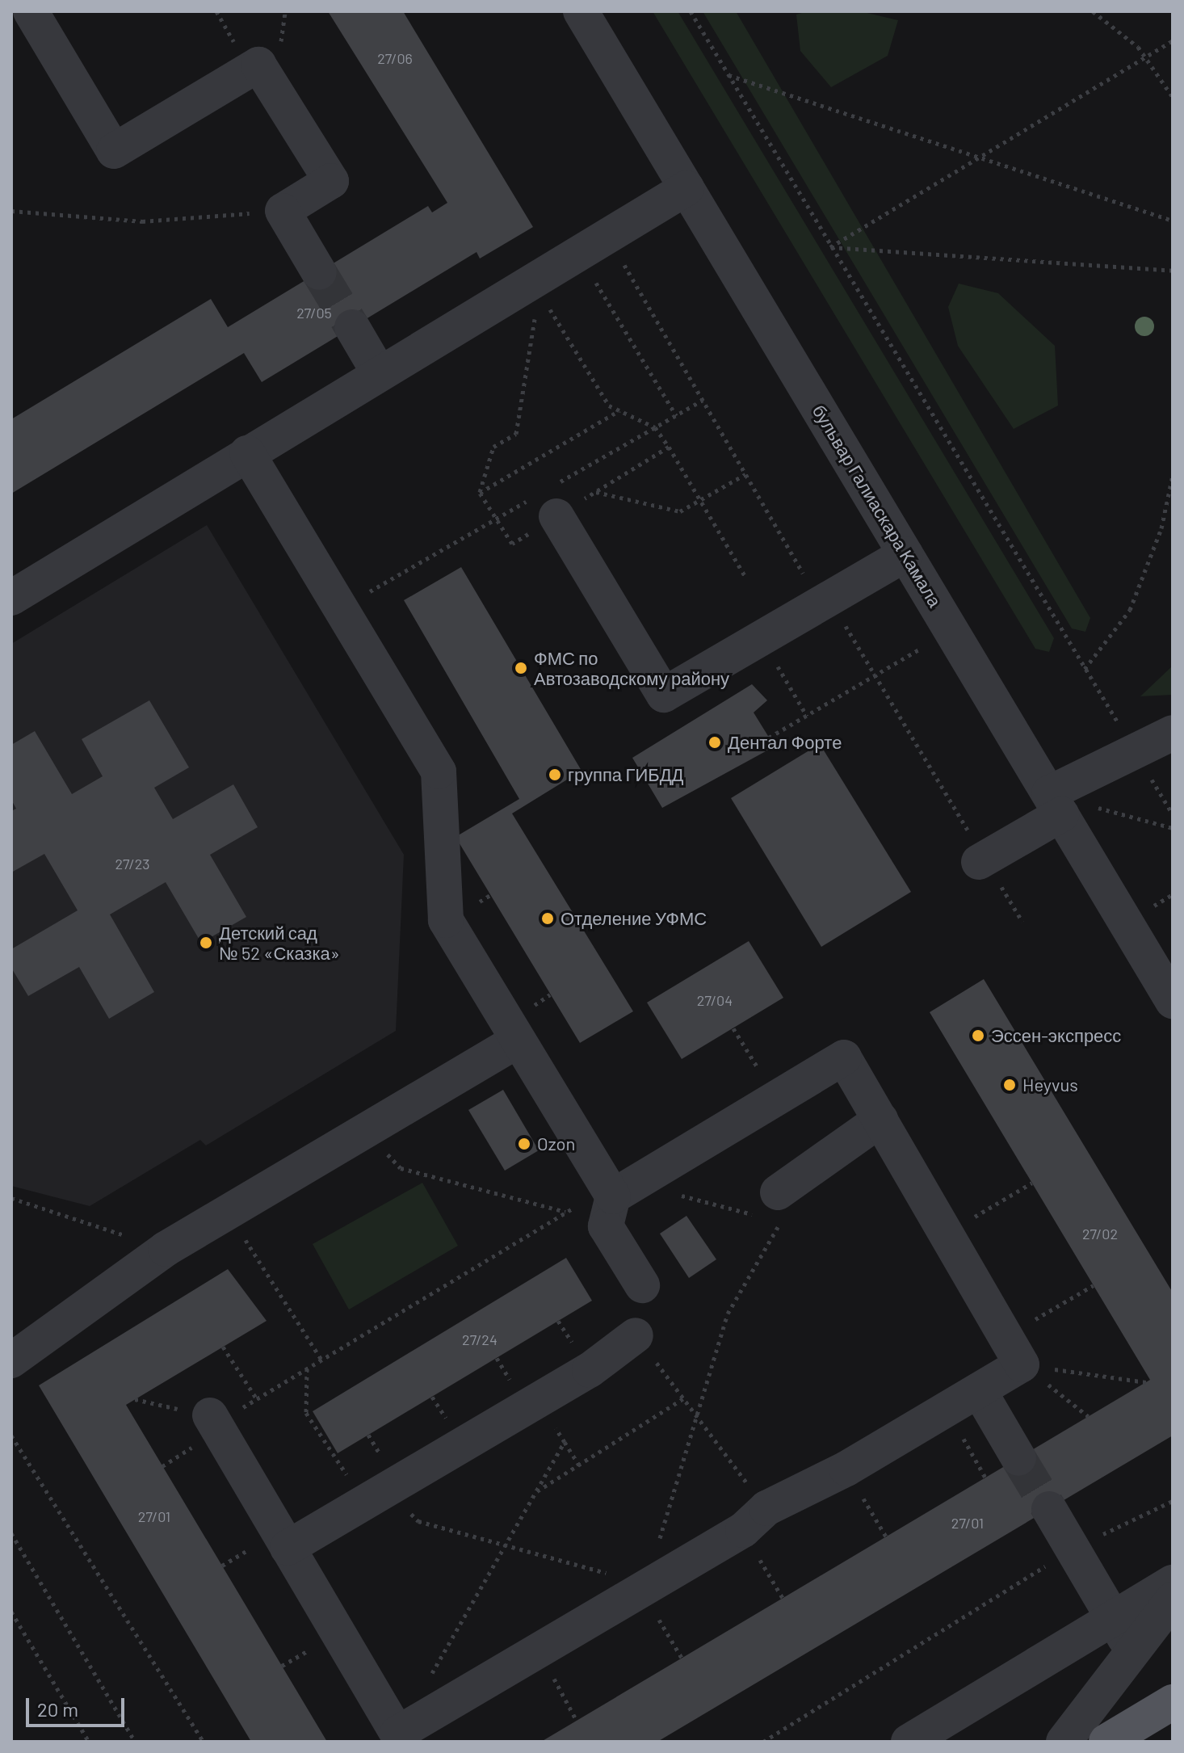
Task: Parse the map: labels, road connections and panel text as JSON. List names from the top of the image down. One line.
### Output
{"streets":{"street":["бульвар Галиаскара Камала"]},"places":["ФМС по Автозаводскому району","Дентал Форте","группа ГИБДД","Отделение УФМС","Детский сад № 52 «Сказка»","Эссен-экспресс","Heyvus","Ozon"],"house_numbers":["27/06","27/05","27/23","27/04","27/02","27/24","27/01","27/01"],"scale_bar":"20 m"}
